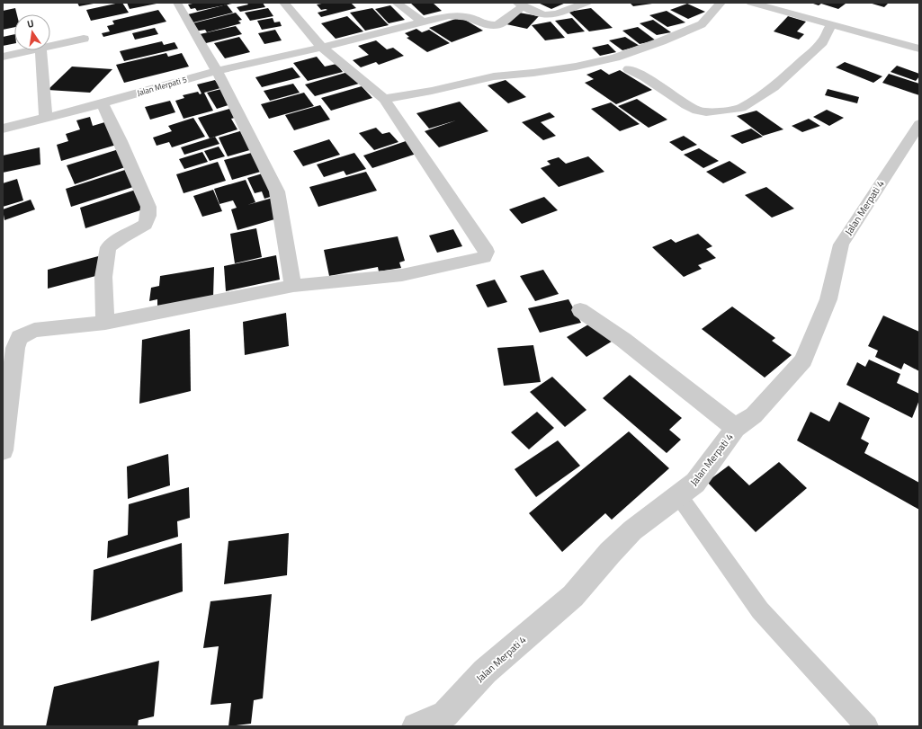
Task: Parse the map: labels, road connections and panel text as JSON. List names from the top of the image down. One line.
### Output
{"streets":{"street":["Jalan Merpati 5","Jalan Merpati 4"]},"north":"top"}
